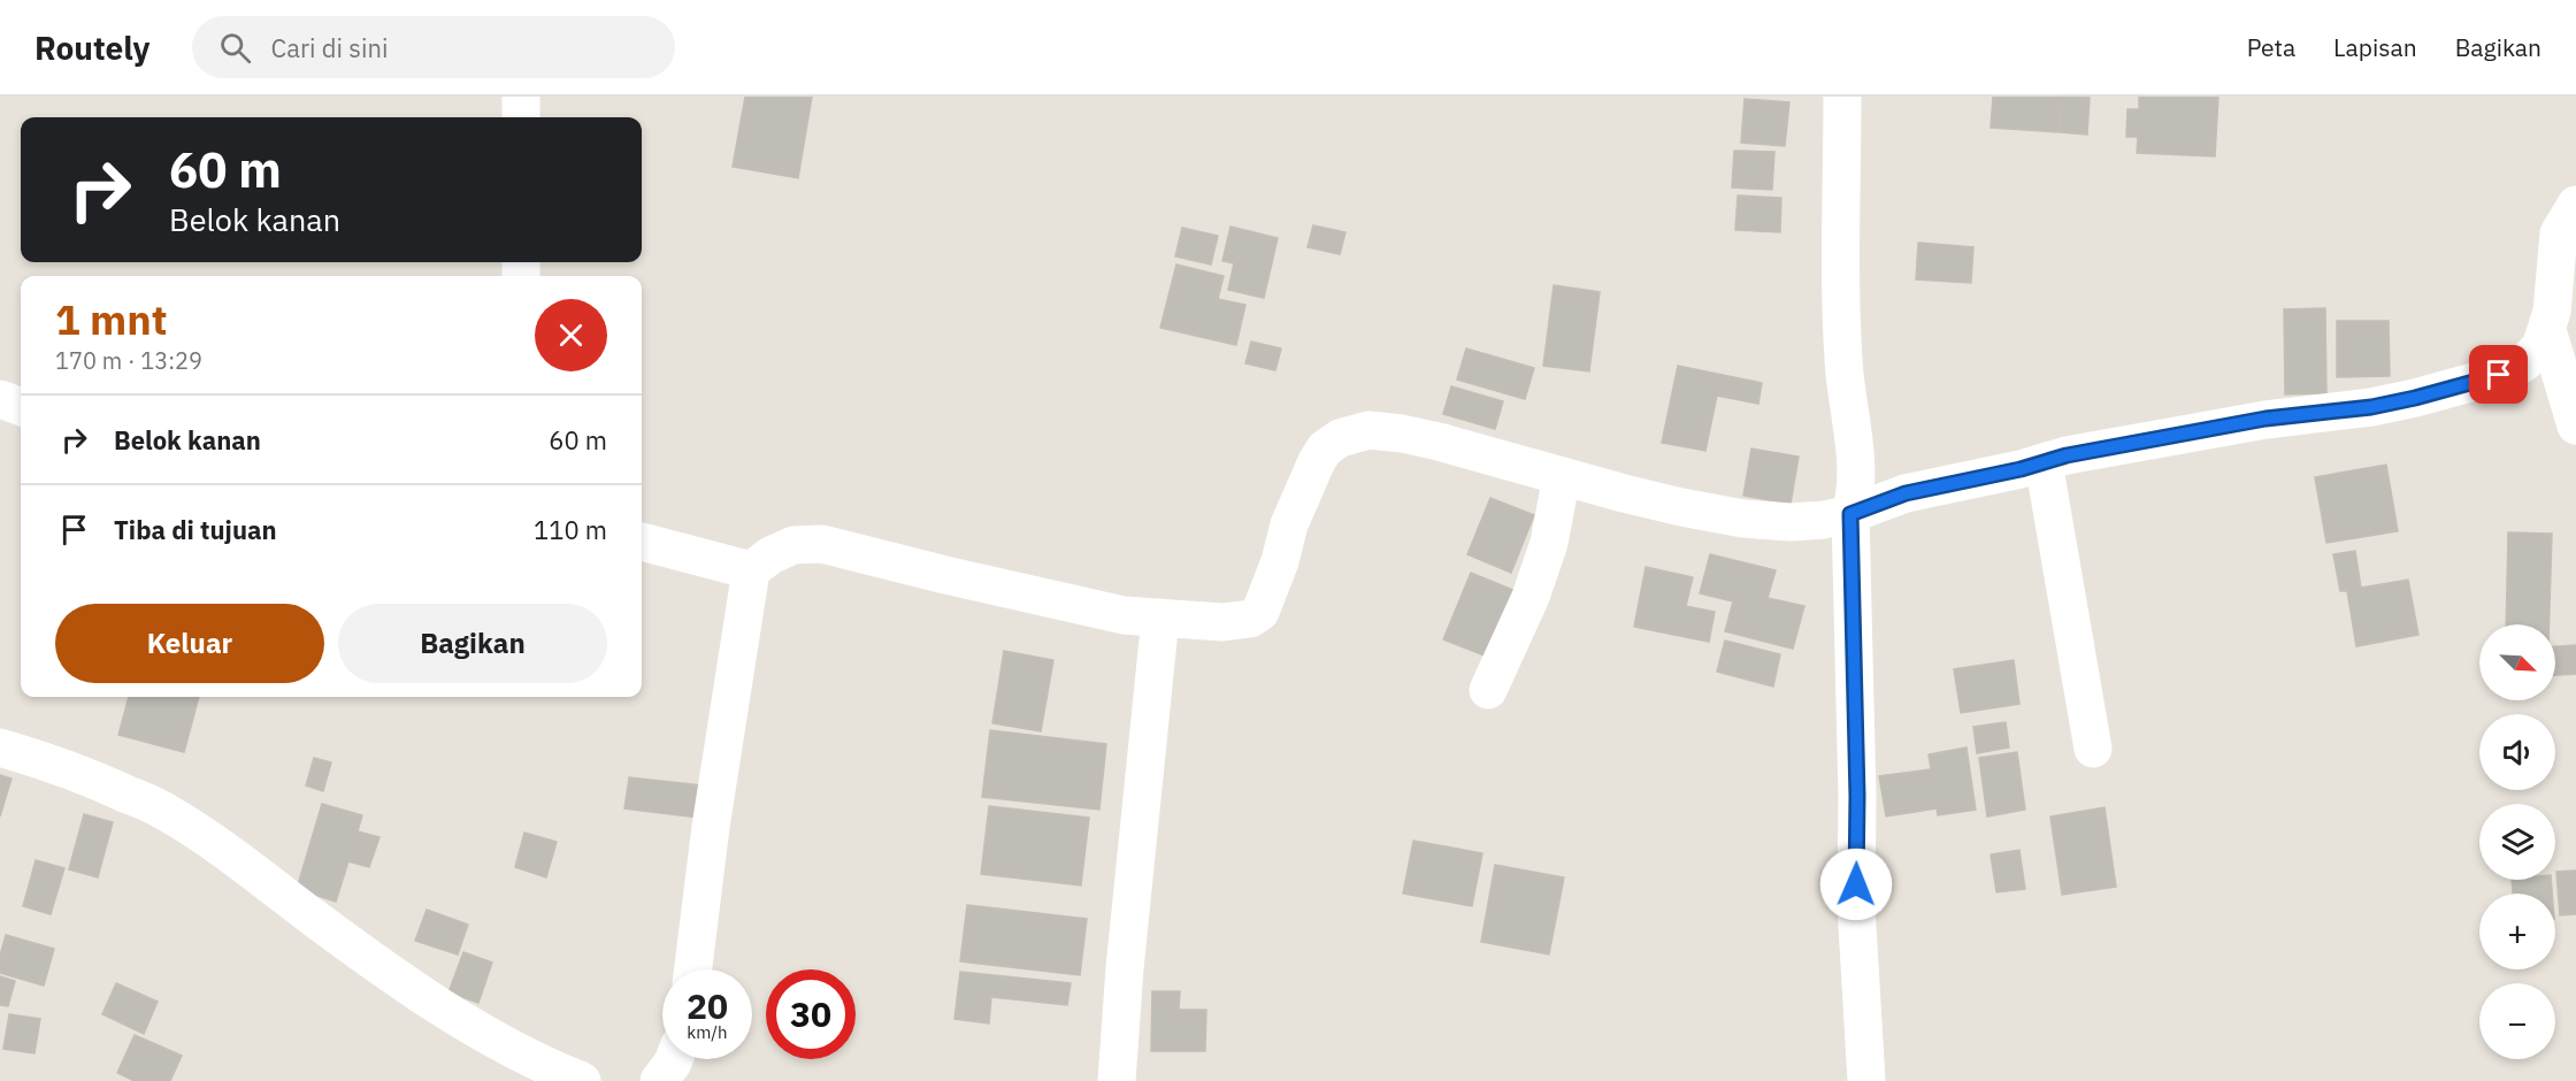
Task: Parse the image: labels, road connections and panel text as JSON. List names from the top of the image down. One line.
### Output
{"north":"bottom right","page":{"header":"Routely","search":"Cari di sini","nav":["Peta","Lapisan","Bagikan"],"turn":["60 m","Belok kanan"],"heading":["1 mnt","170 m · 13:29"],"list":[{"name":"Belok kanan","value":"60 m"},{"name":"Tiba di tujuan","value":"110 m"}],"buttons":["Keluar","Bagikan"],"map_buttons":["+","−"],"speed":"20 km/h","limit":"30"}}
